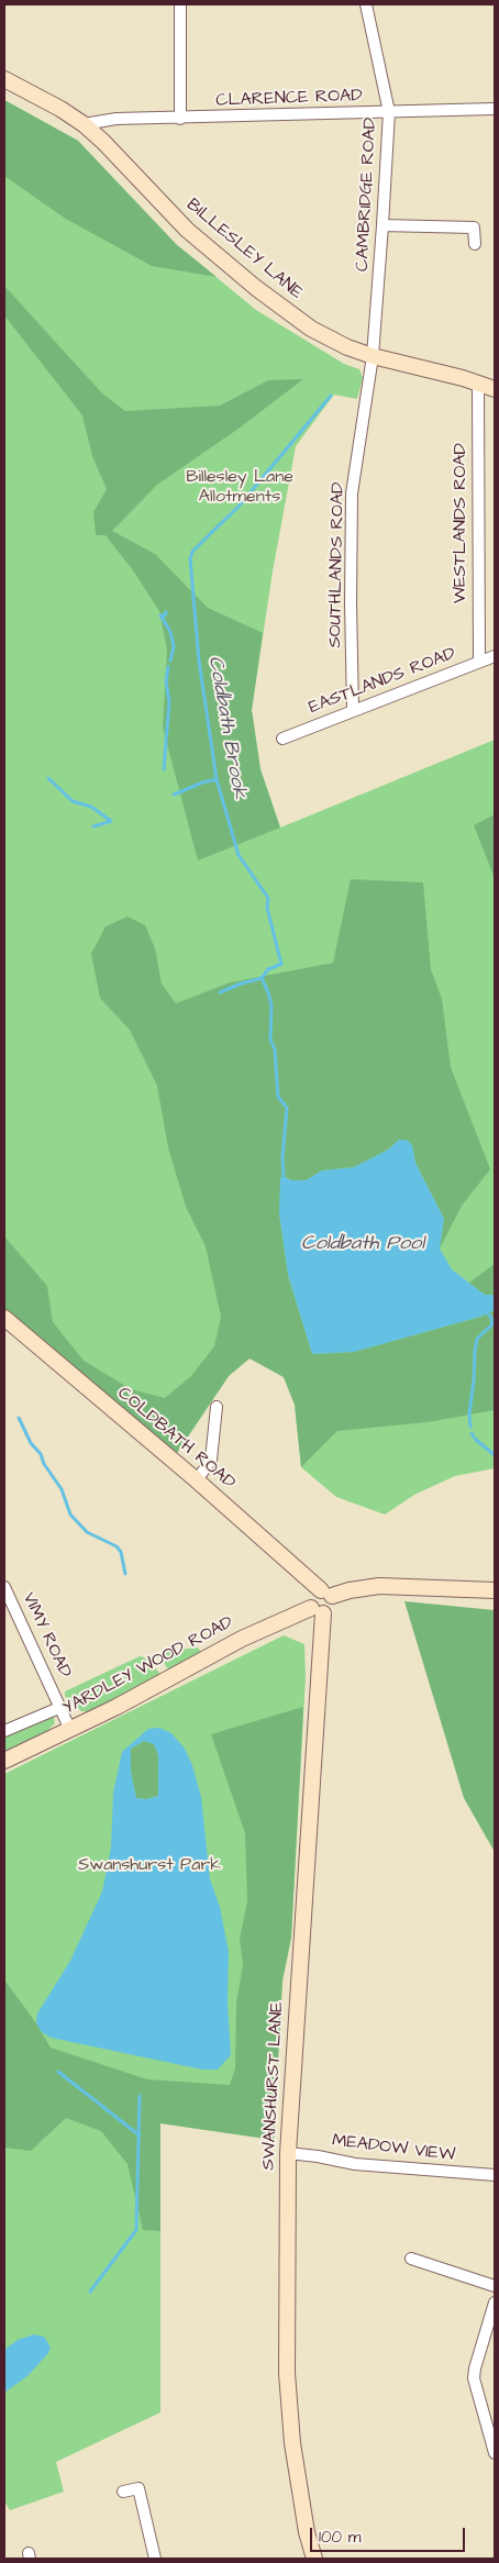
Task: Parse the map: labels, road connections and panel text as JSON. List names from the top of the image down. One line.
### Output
{"streets":{"main road":["BILLESLEY LANE","COLDBATH ROAD","YARDLEY WOOD ROAD","SWANSHURST LANE"],"street":["CLARENCE ROAD","CAMBRIDGE ROAD","WESTLANDS ROAD","SOUTHLANDS ROAD","EASTLANDS ROAD","VIMY ROAD","MEADOW VIEW"]},"crossings":[["CLARENCE ROAD","CAMBRIDGE ROAD"],["CLARENCE ROAD","BILLESLEY LANE"],["CAMBRIDGE ROAD","BILLESLEY LANE"],["CAMBRIDGE ROAD","SOUTHLANDS ROAD"],["BILLESLEY LANE","WESTLANDS ROAD"],["BILLESLEY LANE","SOUTHLANDS ROAD"],["WESTLANDS ROAD","EASTLANDS ROAD"],["SOUTHLANDS ROAD","EASTLANDS ROAD"],["VIMY ROAD","YARDLEY WOOD ROAD"],["YARDLEY WOOD ROAD","SWANSHURST LANE"],["SWANSHURST LANE","MEADOW VIEW"]],"water":["Coldbath Brook","Coldbath Pool"],"parks":["Billesley Lane Allotments","Swanshurst Park"],"scale_bar":"100 m"}
